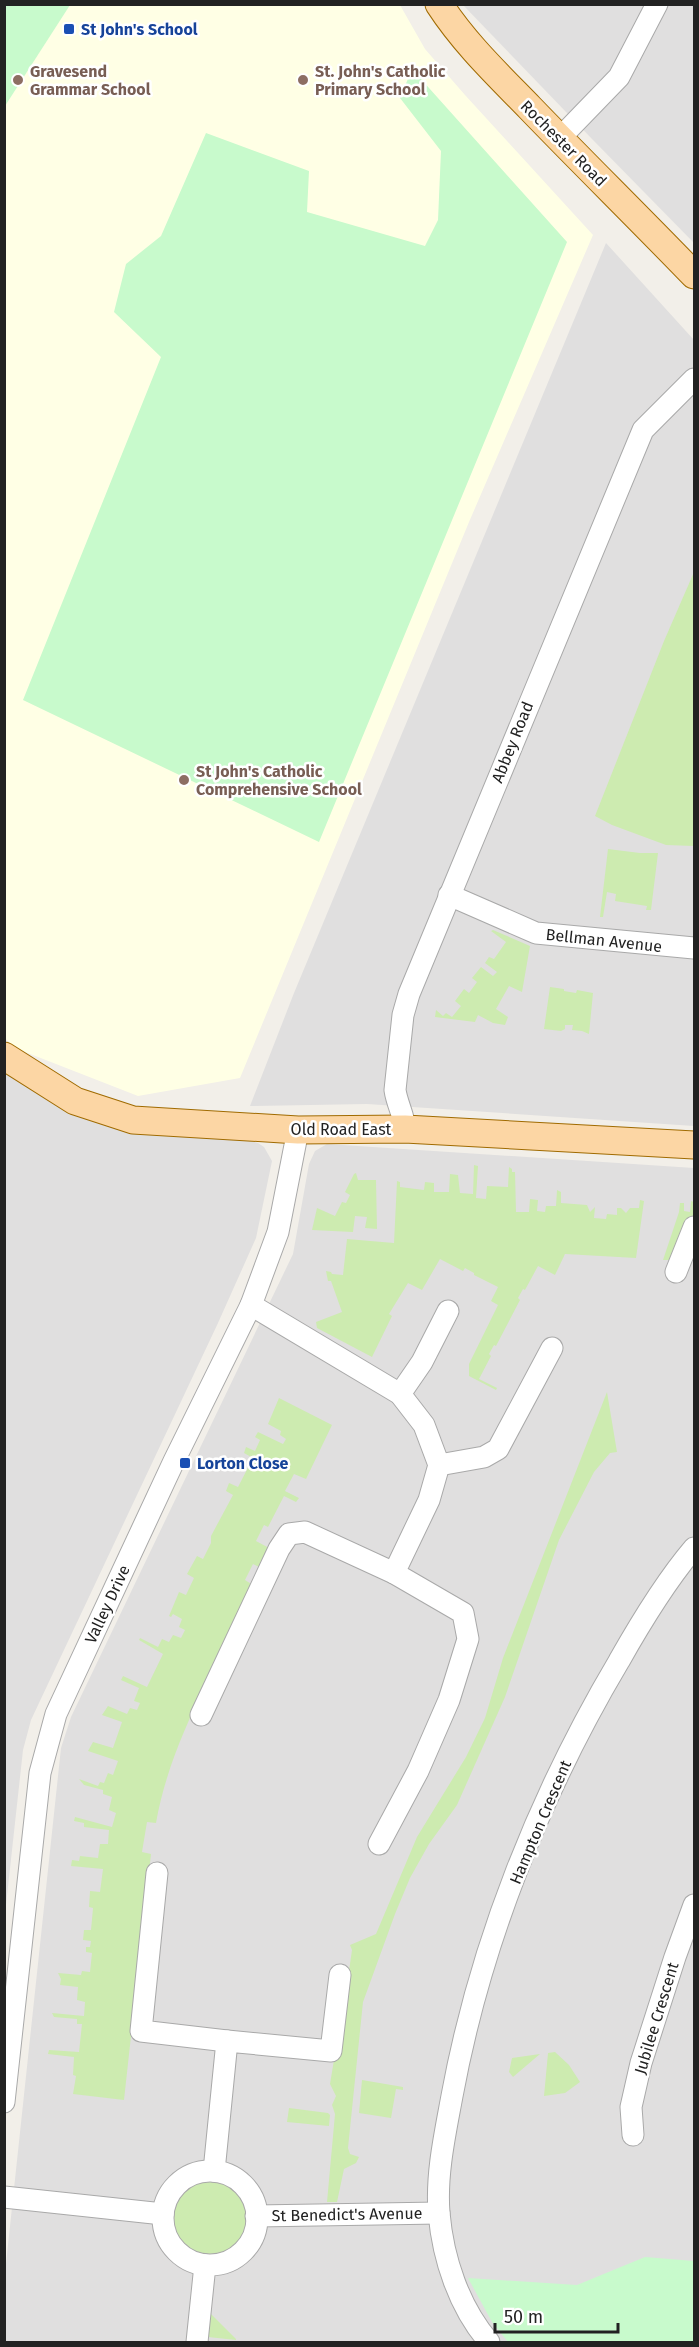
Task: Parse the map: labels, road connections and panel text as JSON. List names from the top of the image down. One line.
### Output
{"streets":{"main road":["Rochester Road","Old Road East"],"street":["Abbey Road","Bellman Avenue","Valley Drive","Hampton Crescent","Jubilee Crescent","St Benedict's Avenue"]},"crossings":[["Abbey Road","Bellman Avenue"],["Abbey Road","Old Road East"],["Old Road East","Valley Drive"],["Hampton Crescent","St Benedict's Avenue"]],"places":{"transit":["St John's School","Lorton Close"],"other":["Gravesend Grammar School","St. John's Catholic Primary School","St John's Catholic Comprehensive School"]},"scale_bar":"50 m"}
